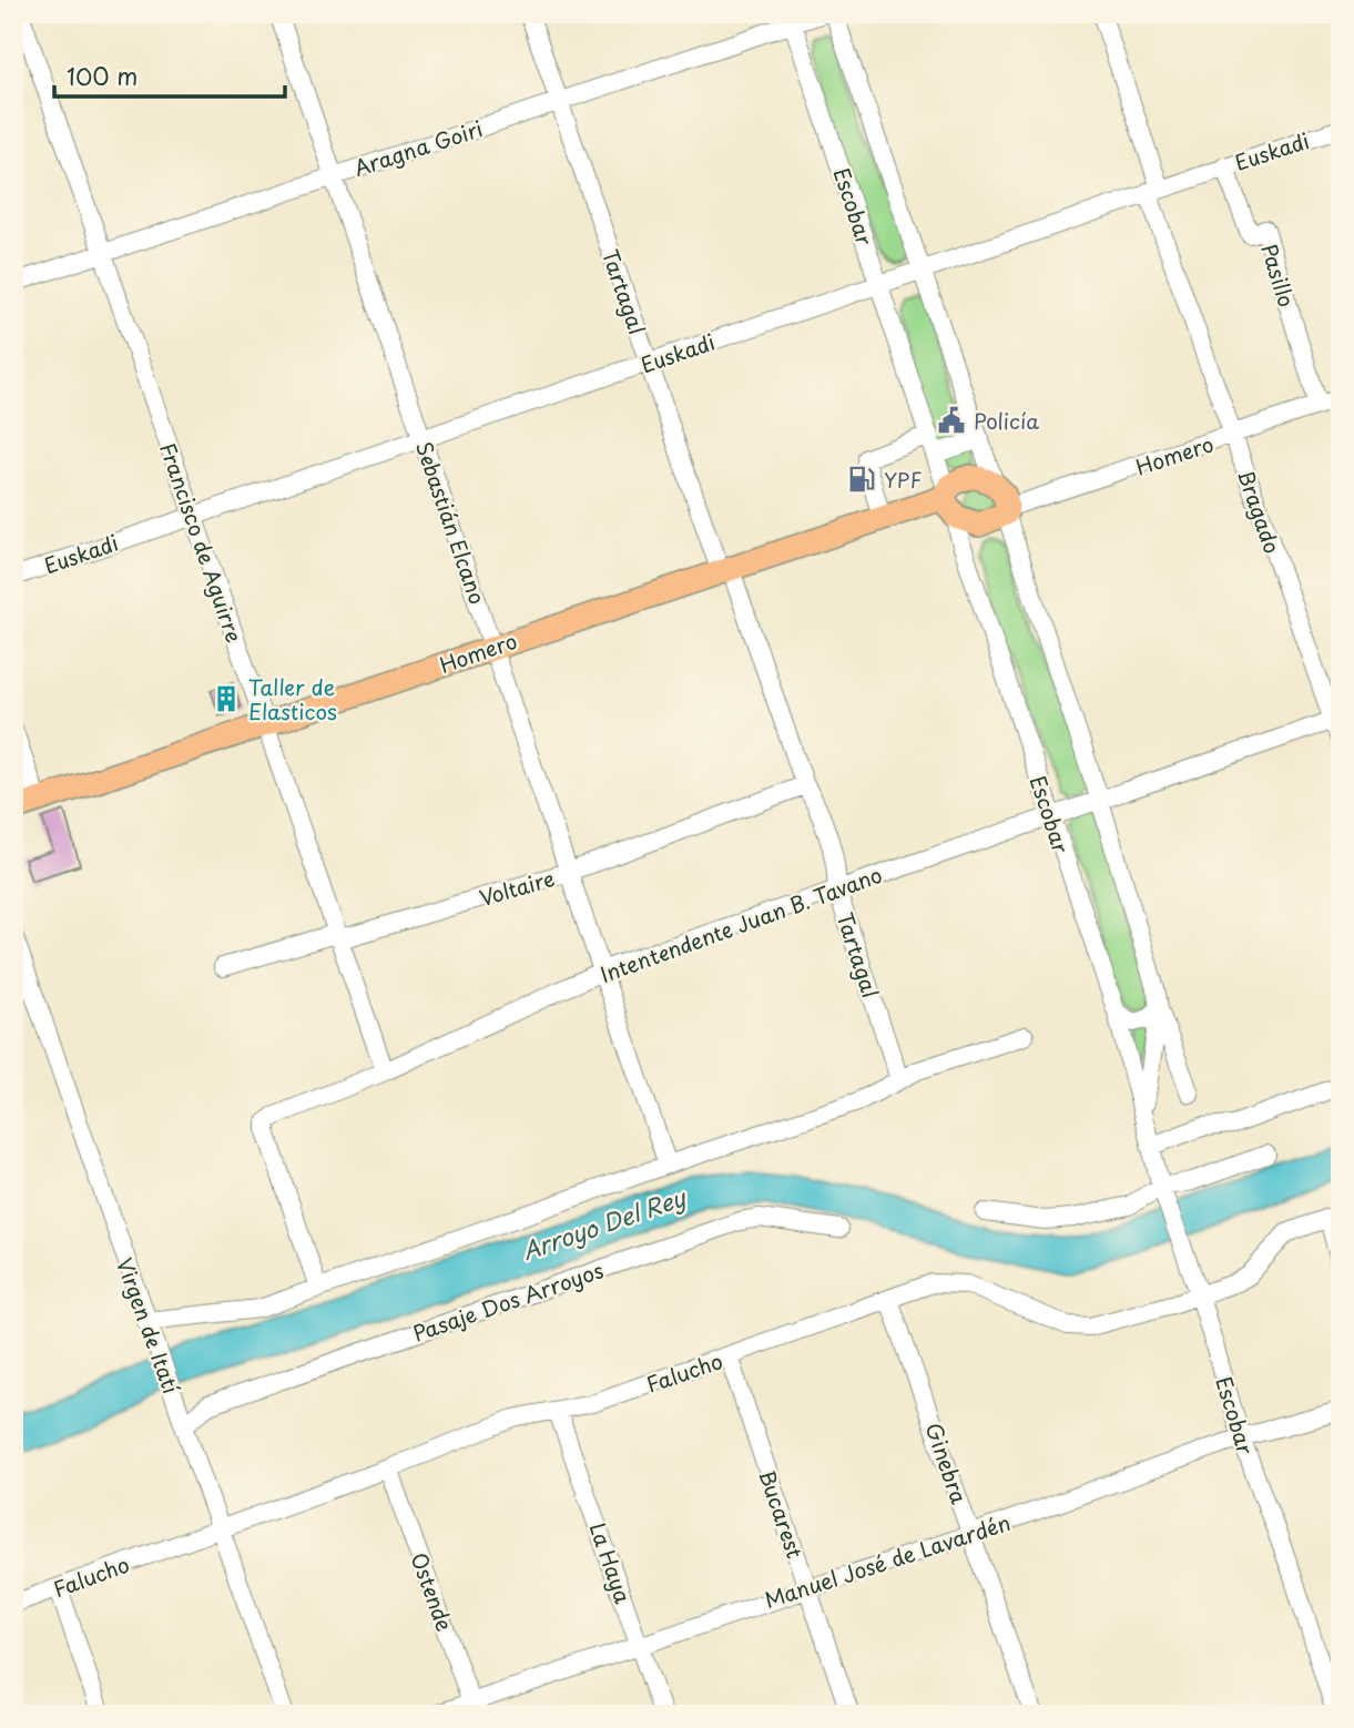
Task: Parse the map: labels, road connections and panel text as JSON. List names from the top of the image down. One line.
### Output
{"streets":{"main road":["Homero"],"street":["Aragna Goiri","Euskadi","Escobar","Pasillo","Tartagal","Bragado","Sebastián Elcano","Francisco de Aguirre","Voltaire","Intentendente Juan B. Tavano","Pasaje Dos Arroyos","Virgen de Itatí","Falucho","Ginebra","Bucarest","Manuel José de Lavardén","La Haya","Ostende"]},"crossings":[["Aragna Goiri","Escobar"],["Aragna Goiri","Tartagal"],["Aragna Goiri","Sebastián Elcano"],["Aragna Goiri","Francisco de Aguirre"],["Euskadi","Escobar"],["Euskadi","Pasillo"],["Euskadi","Tartagal"],["Euskadi","Bragado"],["Euskadi","Sebastián Elcano"],["Euskadi","Francisco de Aguirre"],["Escobar","Homero"],["Escobar","Intentendente Juan B. Tavano"],["Escobar","Falucho"],["Escobar","Manuel José de Lavardén"],["Pasillo","Homero"],["Tartagal","Homero"],["Tartagal","Voltaire"],["Tartagal","Intentendente Juan B. Tavano"],["Homero","Bragado"],["Homero","Sebastián Elcano"],["Homero","Francisco de Aguirre"],["Bragado","Intentendente Juan B. Tavano"],["Sebastián Elcano","Voltaire"],["Sebastián Elcano","Intentendente Juan B. Tavano"],["Francisco de Aguirre","Voltaire"],["Francisco de Aguirre","Intentendente Juan B. Tavano"],["Pasaje Dos Arroyos","Virgen de Itatí"],["Virgen de Itatí","Falucho"],["Falucho","Ginebra"],["Falucho","Bucarest"],["Falucho","La Haya"],["Falucho","Ostende"],["Ginebra","Manuel José de Lavardén"],["Bucarest","Manuel José de Lavardén"],["Manuel José de Lavardén","La Haya"],["Manuel José de Lavardén","Ostende"]],"water":["Arroyo Del Rey"],"places":{"public building":["Policía"],"fuel station":["YPF"],"building":["Taller de Elasticos"]},"scale_bar":"100 m"}
